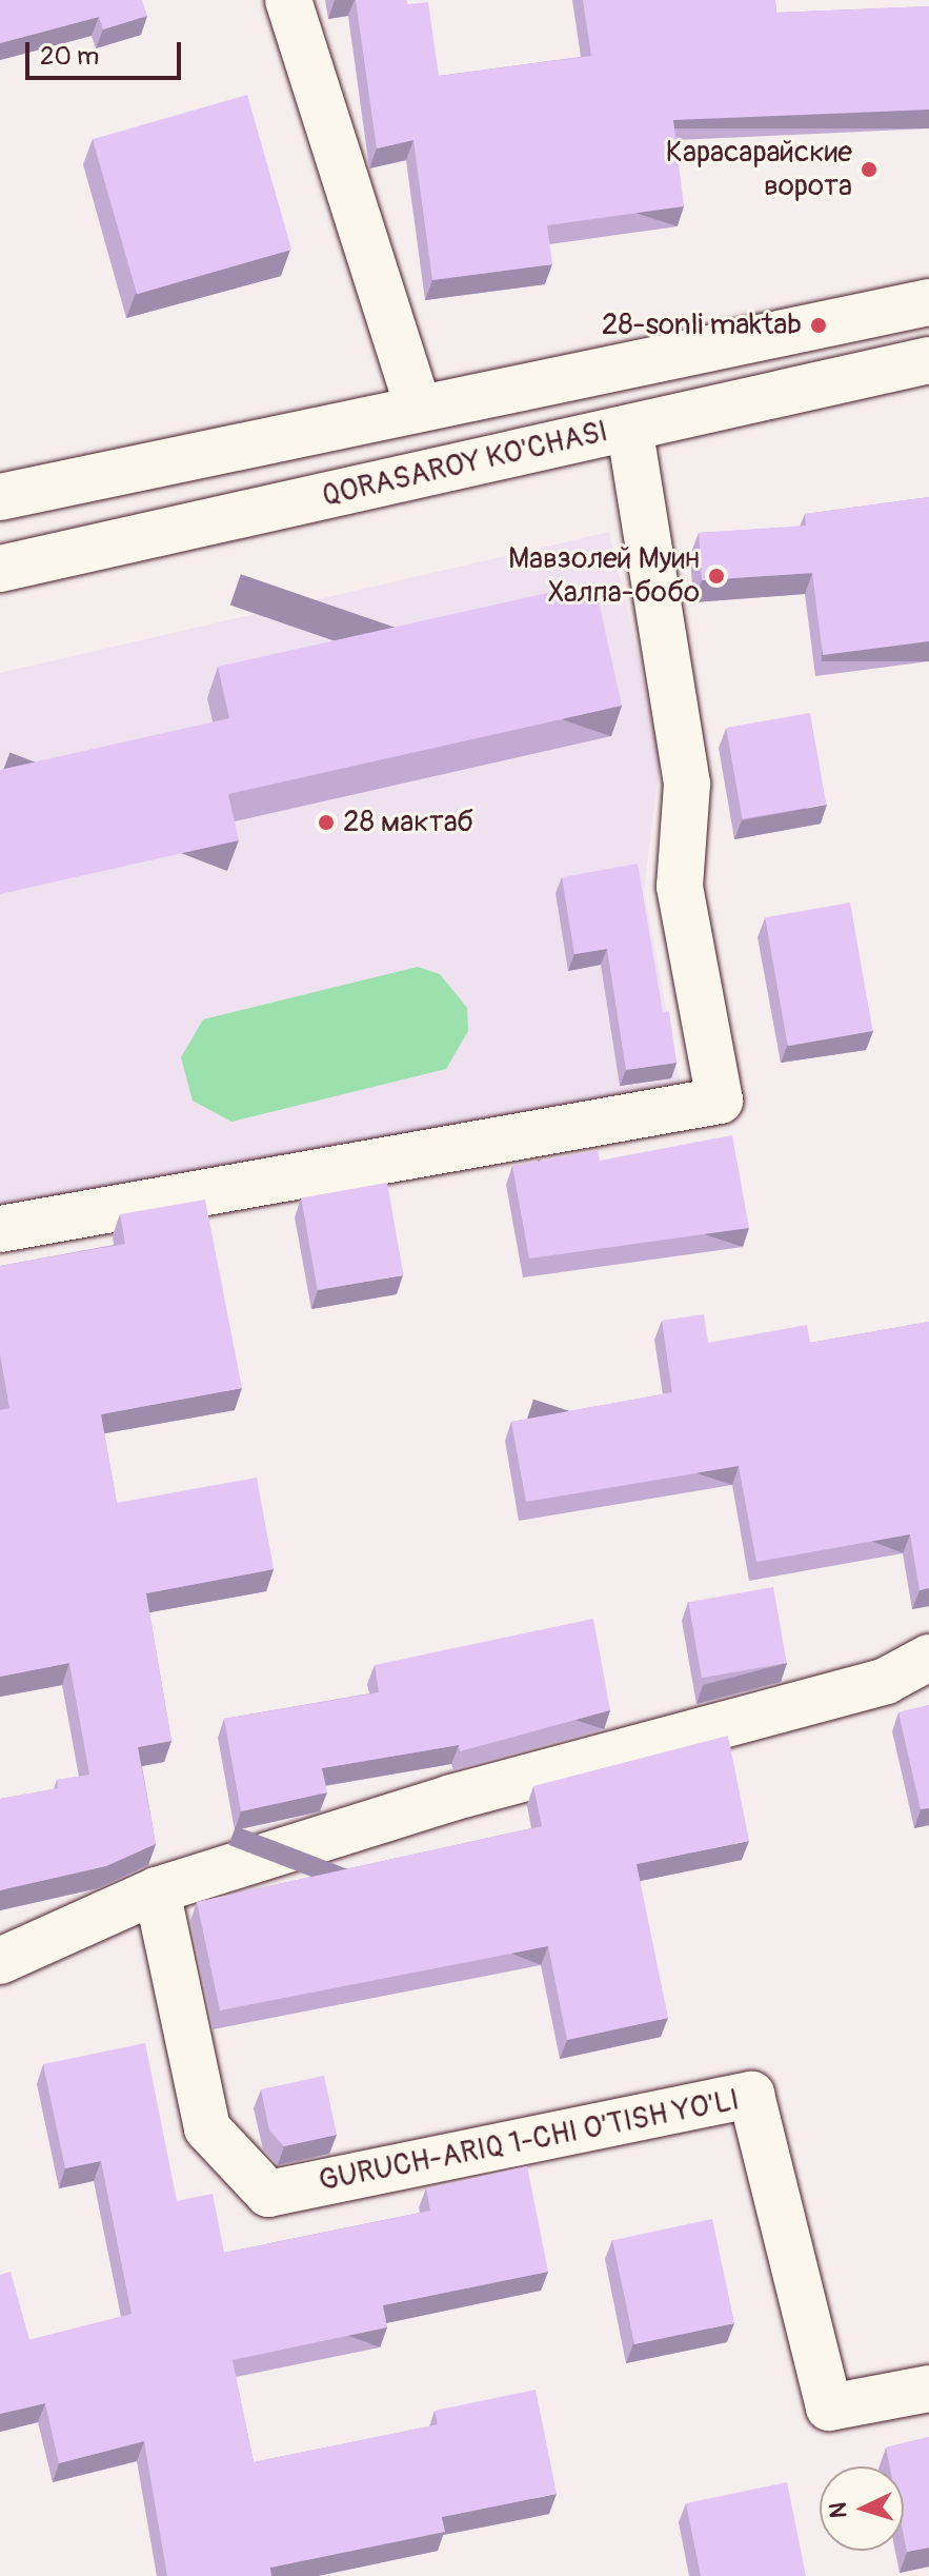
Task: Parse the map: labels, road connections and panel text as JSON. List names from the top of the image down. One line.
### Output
{"streets":{"street":["QORASAROY KO'CHASI","GURUCH-ARIQ 1-CHI O'TISH YO'LI"]},"places":["Карасарайские ворота","28-sonli maktab","Мавзолей Муин Халпа-бобо","28 мактаб"],"scale_bar":"20 m","north":"left"}
